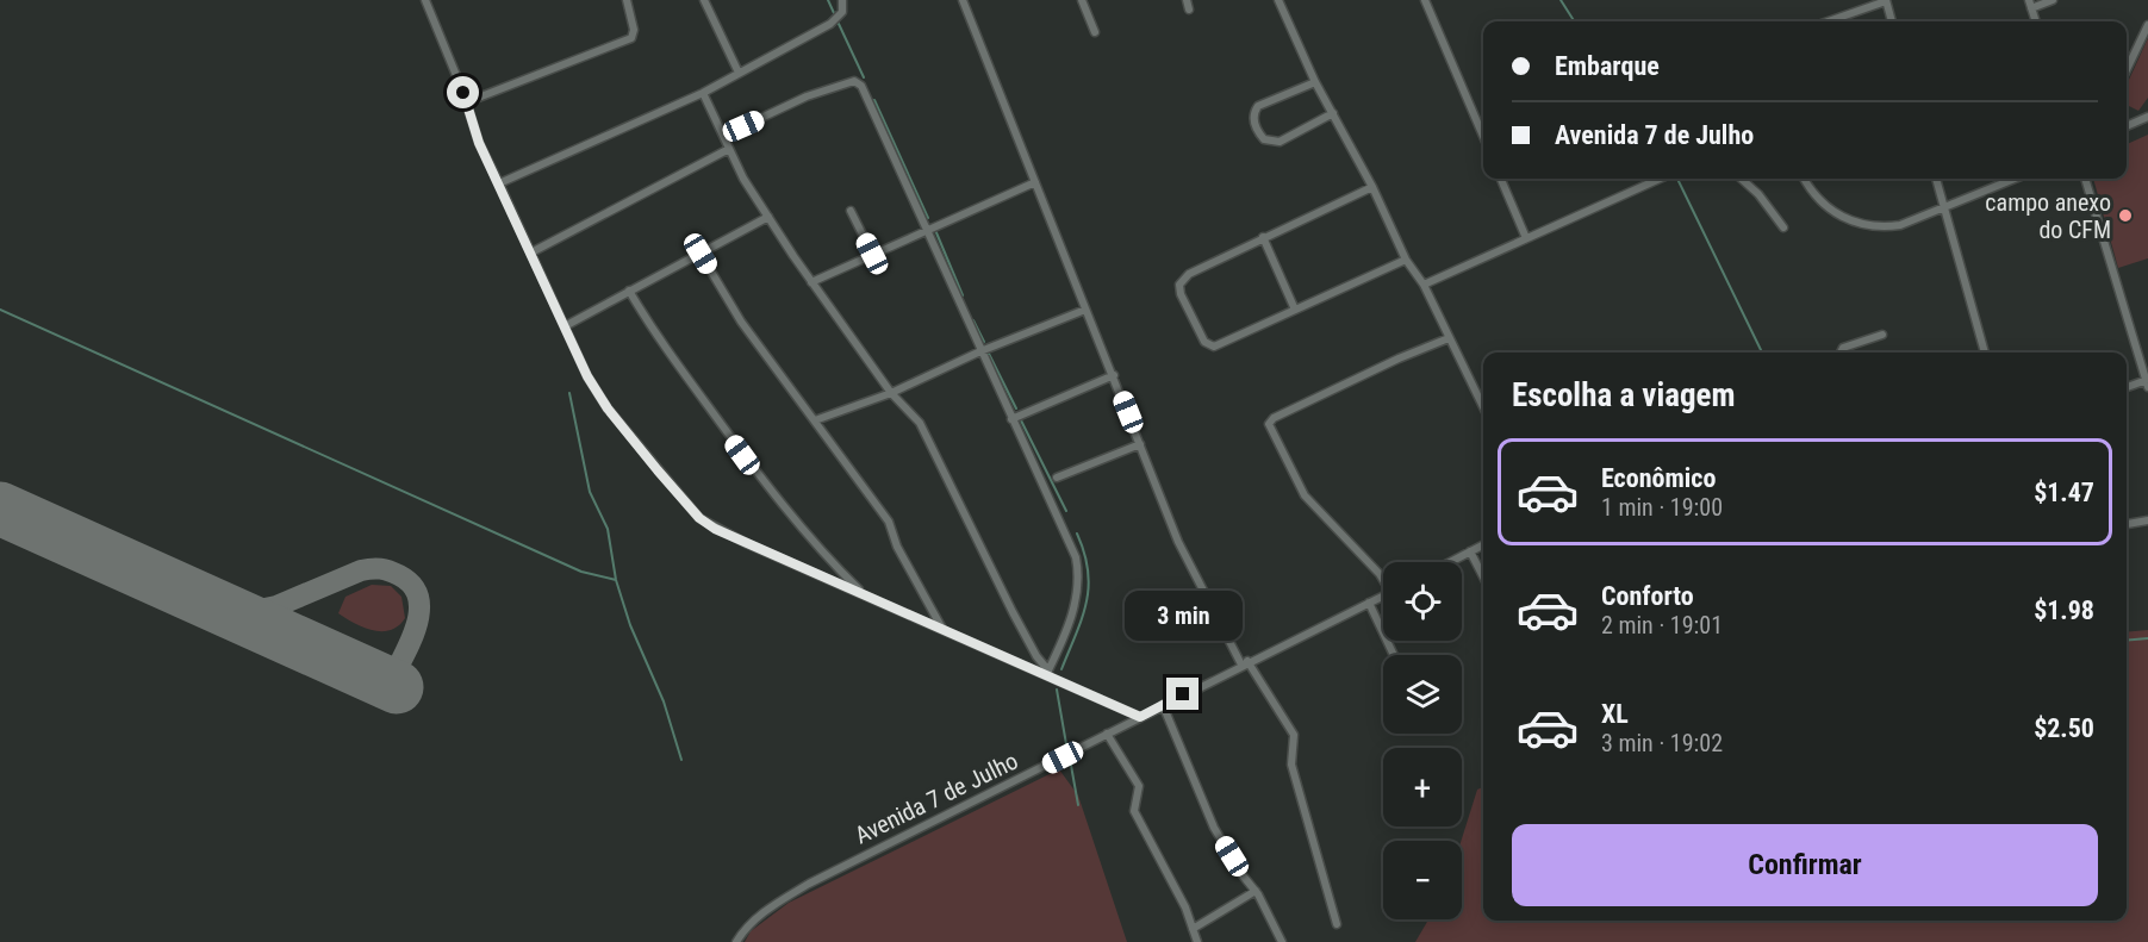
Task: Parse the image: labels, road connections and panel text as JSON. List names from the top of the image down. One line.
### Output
{"streets":{"street":["Avenida 7 de Julho"]},"places":["campo anexo do CFM"],"page":{"banner":["Embarque","Avenida 7 de Julho"],"heading":"Escolha a viagem","list":[{"name":"Econômico","note":"1 min · 19:00","value":"$1.47"},{"name":"Conforto","note":"2 min · 19:01","value":"$1.98"},{"name":"XL","note":"3 min · 19:02","value":"$2.50"}],"map_buttons":["+","−"],"bubble":"3 min","buttons":"Confirmar"}}
